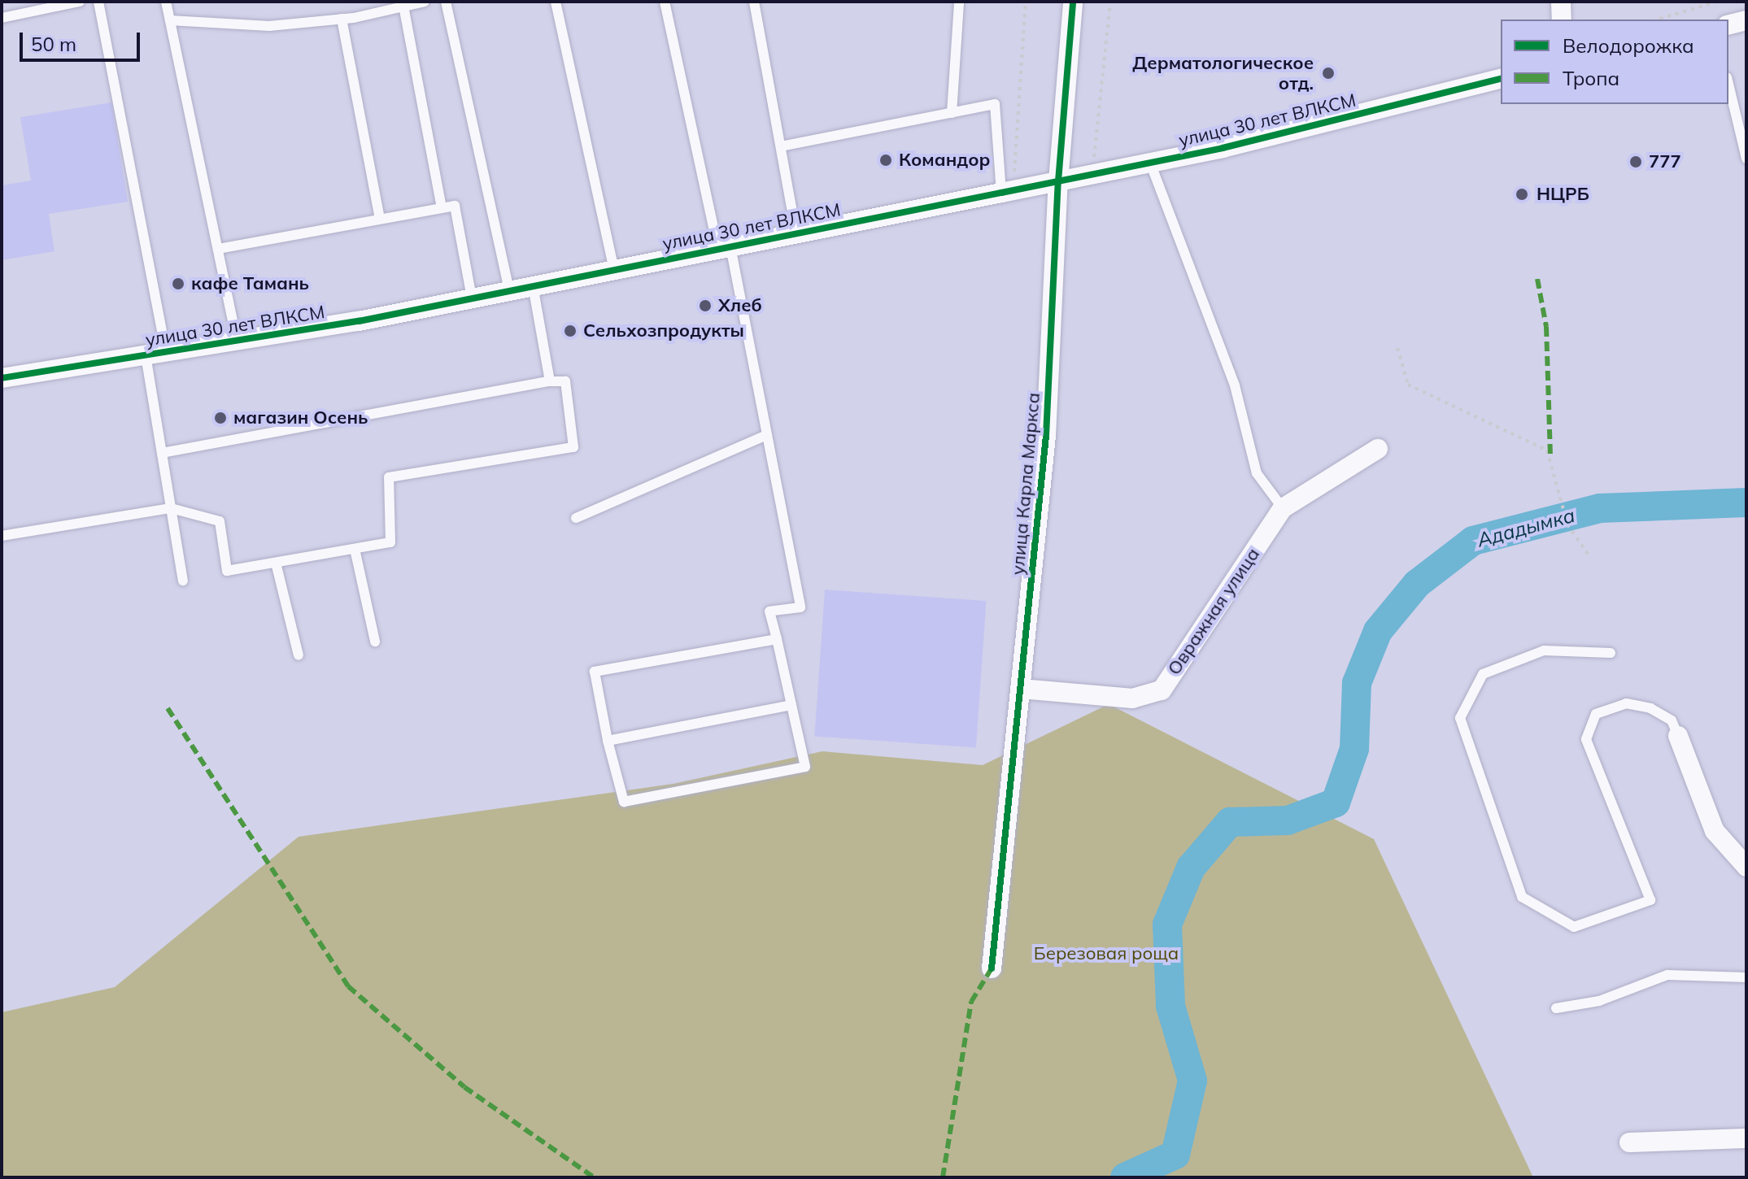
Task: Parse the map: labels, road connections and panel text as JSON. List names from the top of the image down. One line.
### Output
{"streets":{"street":["улица 30 лет ВЛКСМ","улица Карла Маркса","Овражная улица"]},"crossings":[["улица 30 лет ВЛКСМ","улица Карла Маркса"],["улица Карла Маркса","Овражная улица"]],"water":["Ададымка"],"parks":["Березовая роща"],"places":["Дерматологическое отд.","Командор","777","НЦРБ","кафе Тамань","Хлеб","Сельхозпродукты","магазин Осень"],"legend":["Велодорожка","Тропа"],"scale_bar":"50 m"}
